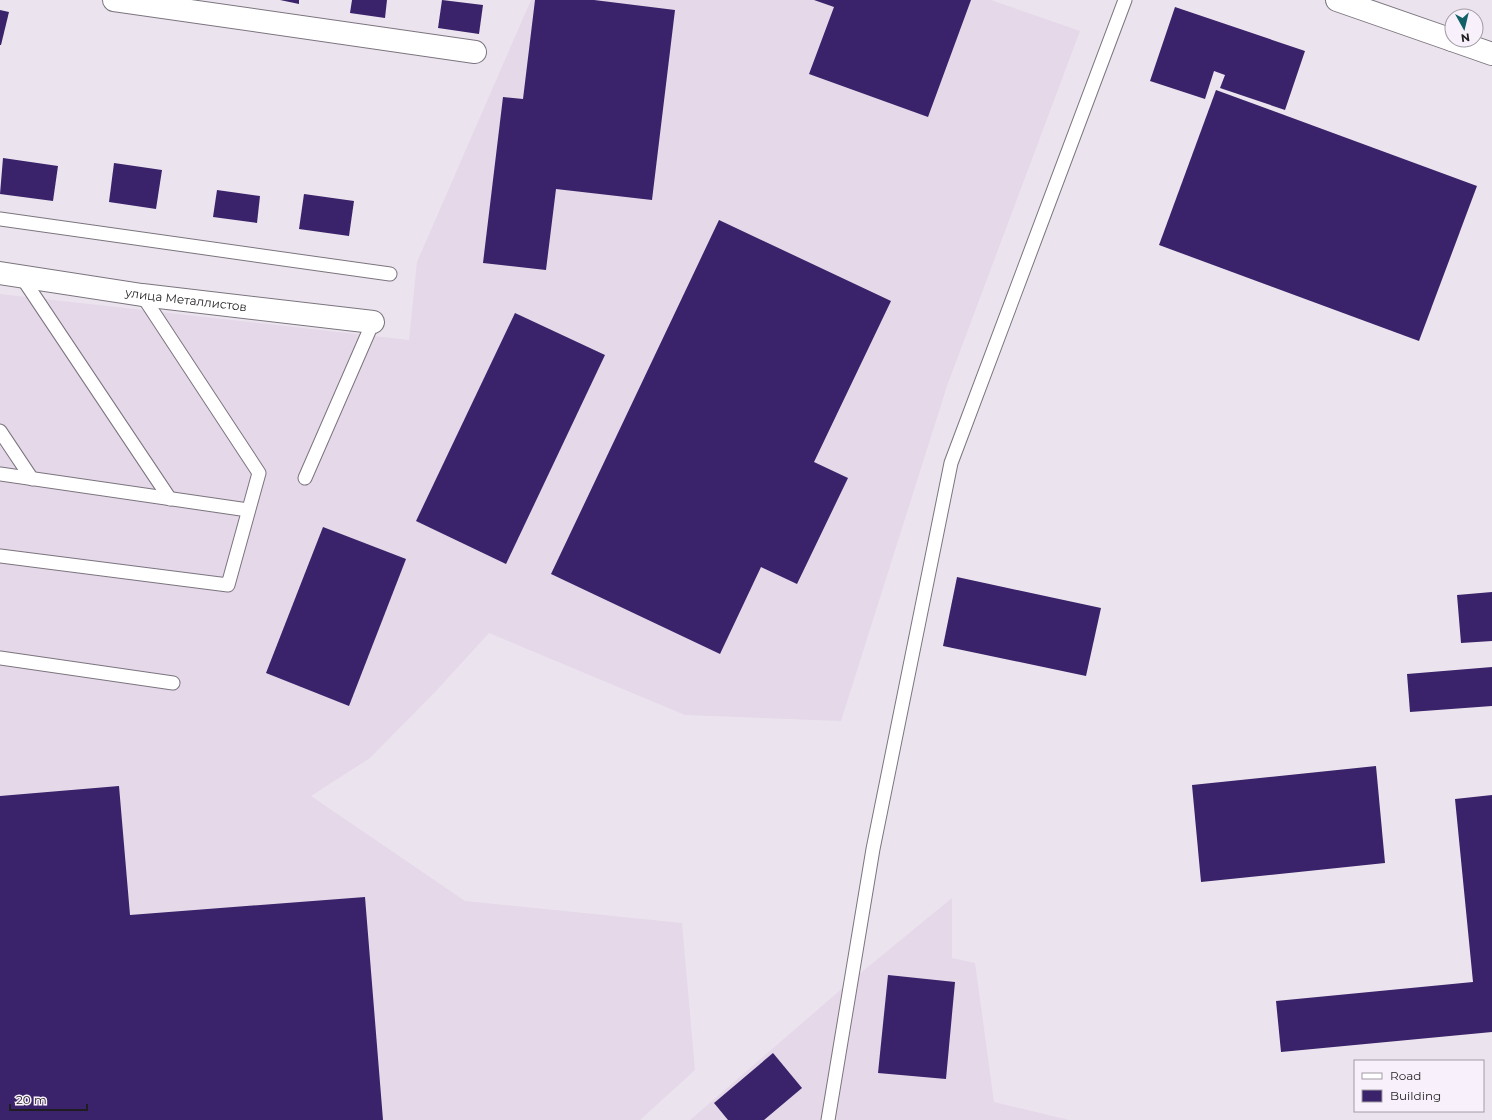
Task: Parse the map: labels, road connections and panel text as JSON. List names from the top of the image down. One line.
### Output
{"streets":{"street":["улица Металлистов"]},"legend":["Road","Building"],"scale_bar":"20 m","north":"bottom"}
